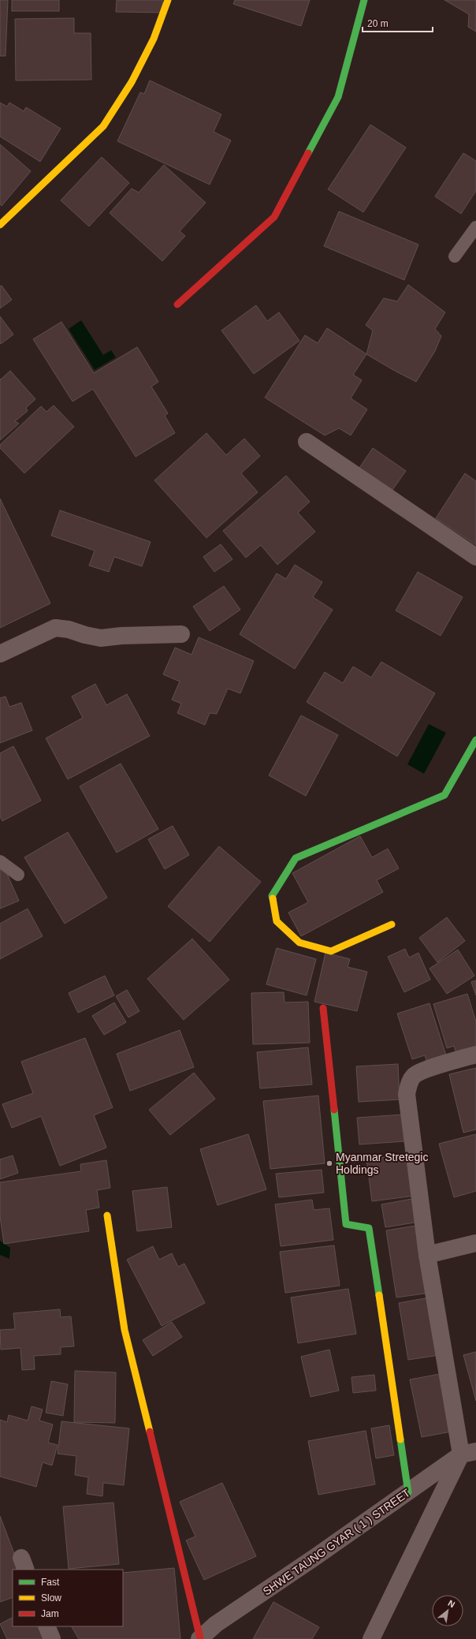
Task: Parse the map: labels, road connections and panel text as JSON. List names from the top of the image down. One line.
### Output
{"streets":{"street":["SHWE TAUNG GYAR ( 1 ) STREET"]},"places":["Myanmar Stretegic Holdings"],"legend":["Fast","Slow","Jam"],"scale_bar":"20 m","north":"top right"}
